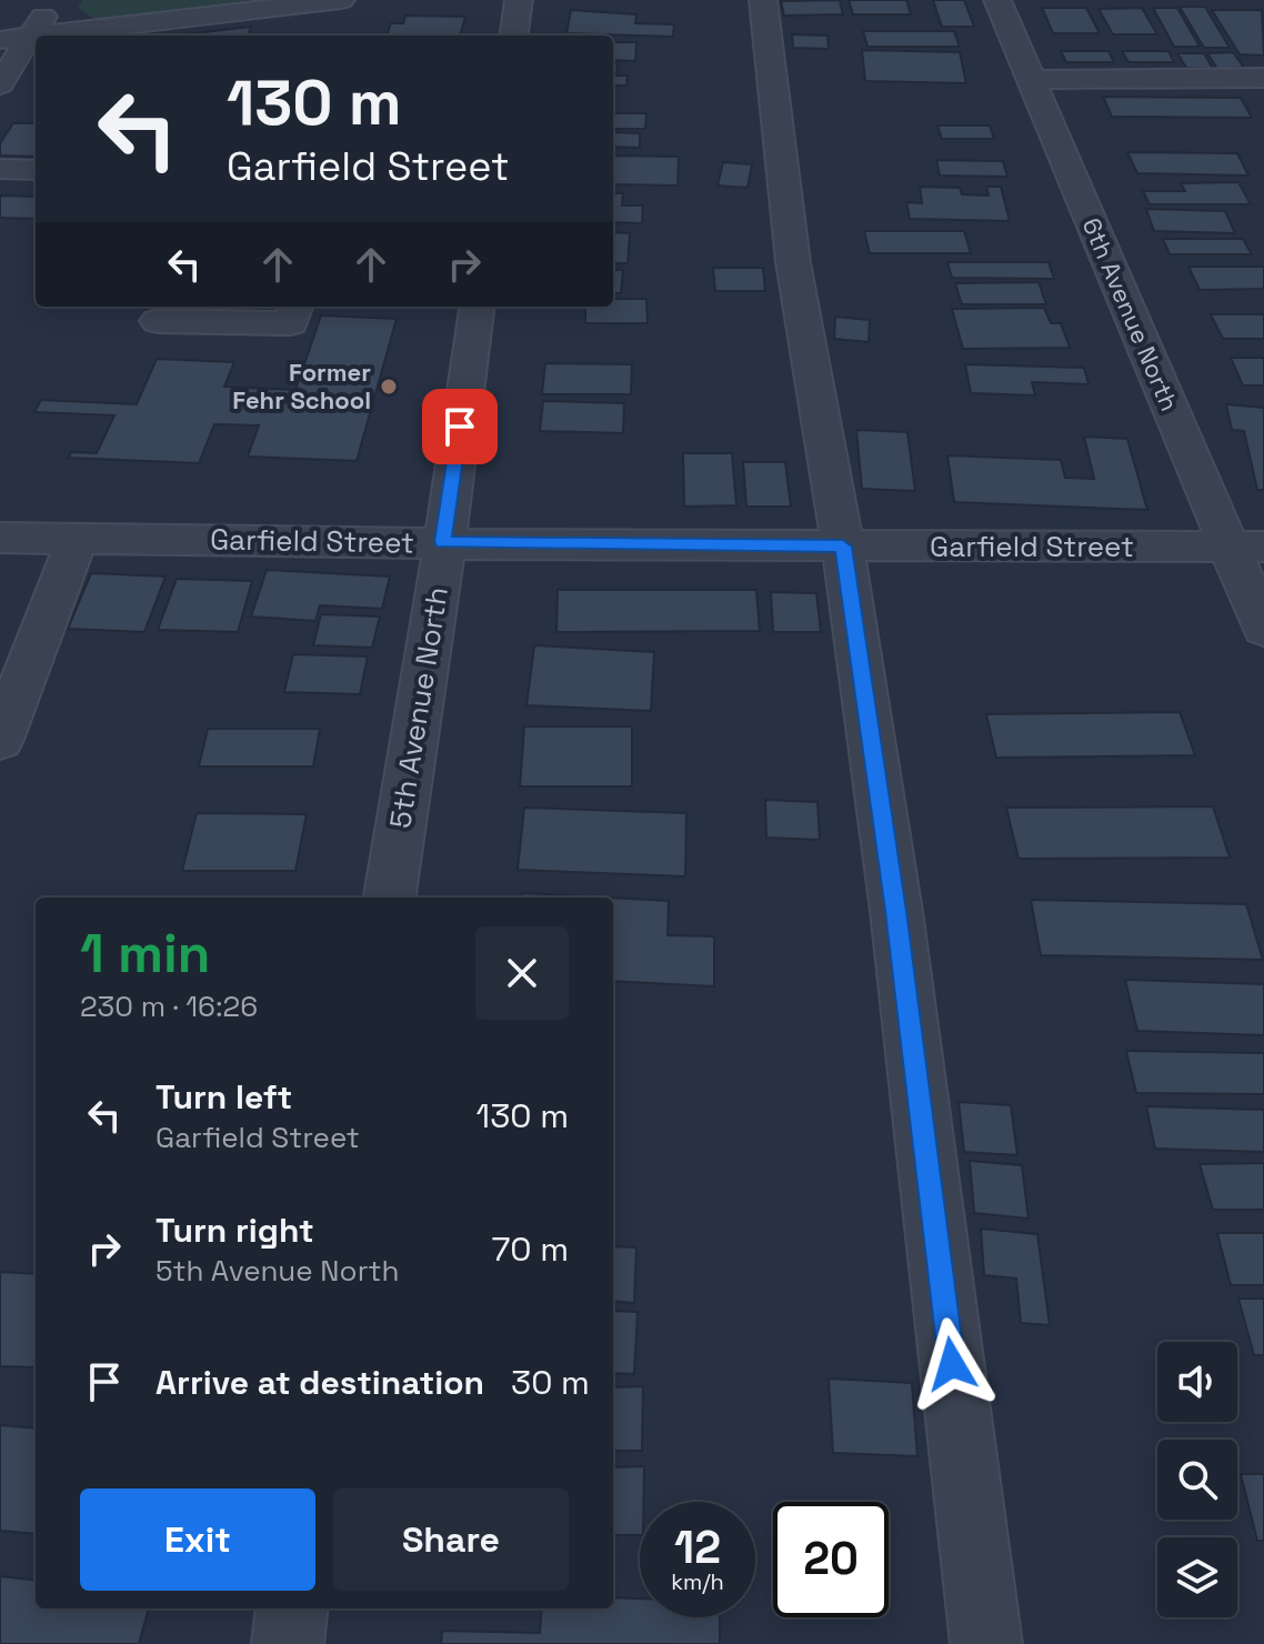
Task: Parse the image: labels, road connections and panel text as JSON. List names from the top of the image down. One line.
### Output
{"streets":{"street":["6th Avenue North","Garfield Street","5th Avenue North"]},"crossings":[["6th Avenue North","Garfield Street"],["Garfield Street","5th Avenue North"]],"places":["Former Fehr School"],"page":{"turn":["130 m","Garfield Street"],"heading":["1 min","230 m · 16:26"],"list":[{"name":"Turn left","note":"Garfield Street","value":"130 m"},{"name":"Turn right","note":"5th Avenue North","value":"70 m"},{"name":"Arrive at destination","value":"30 m"}],"buttons":["Exit","Share"],"speed":"12 km/h","limit":"20"}}
